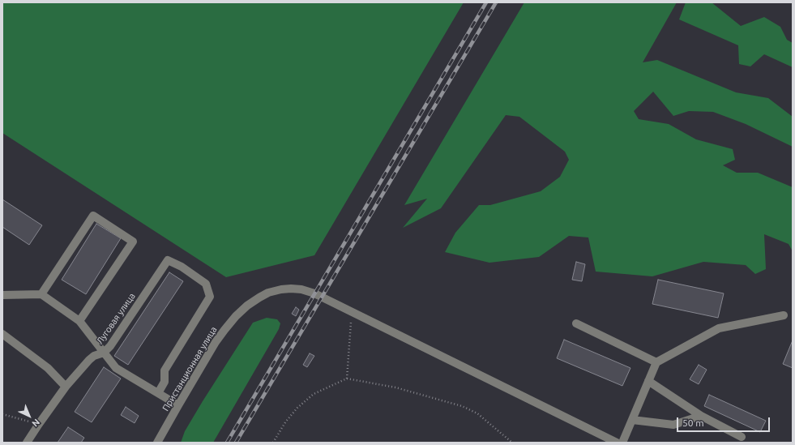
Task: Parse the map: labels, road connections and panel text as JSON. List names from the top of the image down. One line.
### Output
{"streets":{"street":["Луговая улица","Пристанционная улица"]},"scale_bar":"50 m","north":"bottom right"}
